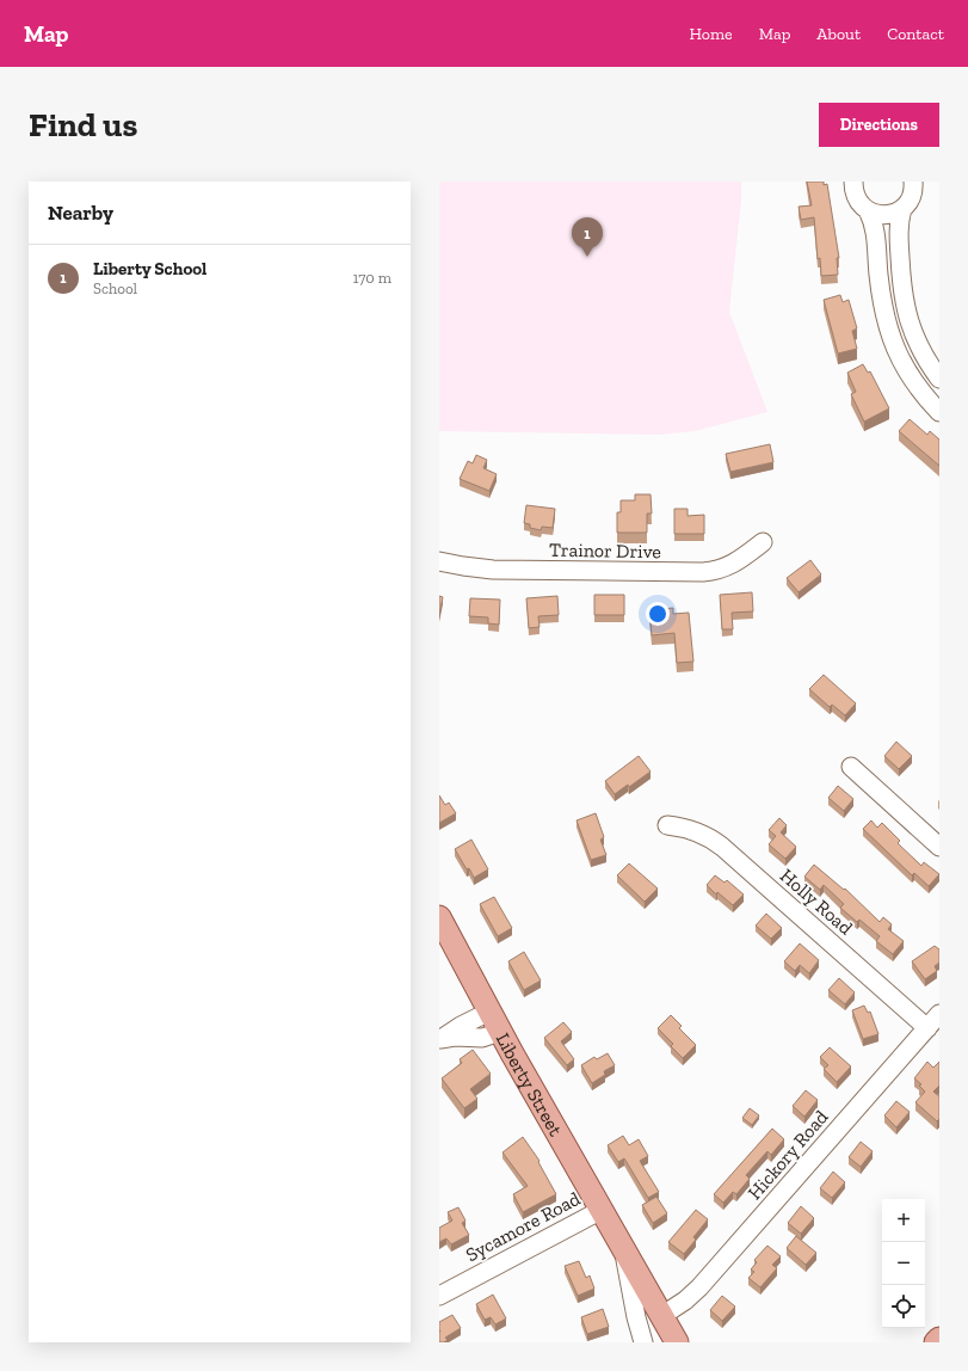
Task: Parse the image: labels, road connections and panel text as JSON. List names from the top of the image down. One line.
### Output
{"streets":{"main road":["Liberty Street"],"street":["Trainor Drive","Holly Road","Hickory Road","Sycamore Road"]},"crossings":[["Holly Road","Hickory Road"],["Liberty Street","Hickory Road"],["Liberty Street","Sycamore Road"]],"page":{"header":"Map","nav":["Home","Map","About","Contact"],"buttons":"Directions","title":"Find us","heading":"Nearby","pins":"1","list":[{"mark":"1","name":"Liberty School","note":"School","value":"170 m"}],"map_buttons":["+","−"]}}
